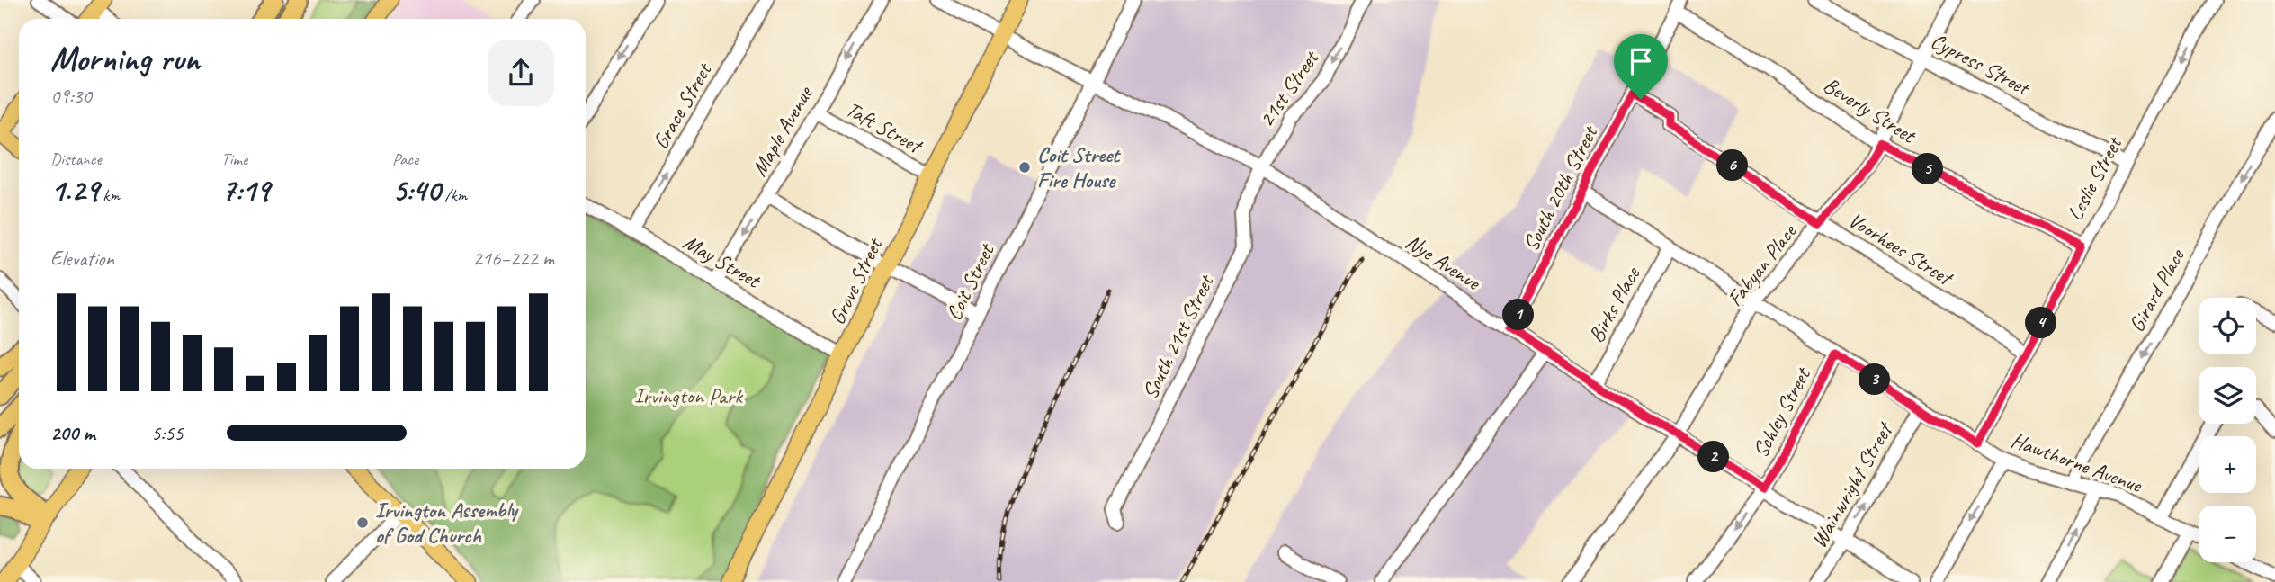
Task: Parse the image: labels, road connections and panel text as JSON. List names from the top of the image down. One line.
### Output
{"streets":{"main road":["Grove Street"],"street":["Cypress Street","21st Street","Grace Street","Beverly Street","Taft Street","Maple Avenue","Leslie Street","South 20th Street","Voorhees Street","May Street","Nye Avenue","Fabyan Place","Coit Street","Girard Place","Birks Place","South 21st Street","Schley Street","Hawthorne Avenue","Wainwright Street"]},"crossings":[["Cypress Street","Leslie Street"],["Cypress Street","Fabyan Place"],["21st Street","Nye Avenue"],["21st Street","South 21st Street"],["Grace Street","May Street"],["Beverly Street","Leslie Street"],["Beverly Street","South 20th Street"],["Beverly Street","Fabyan Place"],["Taft Street","Maple Avenue"],["Taft Street","Grove Street"],["Maple Avenue","May Street"],["Leslie Street","Voorhees Street"],["Leslie Street","Hawthorne Avenue"],["South 20th Street","Voorhees Street"],["South 20th Street","Nye Avenue"],["South 20th Street","Hawthorne Avenue"],["Voorhees Street","Fabyan Place"],["May Street","Grove Street"],["Nye Avenue","Fabyan Place"],["Nye Avenue","Grove Street"],["Nye Avenue","Coit Street"],["Nye Avenue","Birks Place"],["Nye Avenue","South 21st Street"],["Nye Avenue","Schley Street"],["Nye Avenue","Wainwright Street"],["Fabyan Place","Hawthorne Avenue"],["Girard Place","Hawthorne Avenue"],["Birks Place","Hawthorne Avenue"],["Schley Street","Hawthorne Avenue"],["Hawthorne Avenue","Wainwright Street"]],"one_way":["21st Street","Maple Avenue","Leslie Street","Girard Place","Schley Street"],"parks":["Irvington Park"],"places":["Coit Street Fire House","Irvington Assembly of God Church"],"page":{"heading":["Morning run","09:30"],"stats":[["Distance","1.29 km"],["Time","7:19"],["Pace","5:40 /km"]],"pins":["6","5","1","4","3","2"],"chart":["Elevation","216–222 m"],"map_buttons":["+","−"],"list":[{"name":"200 m","note":"5:55"}]}}
